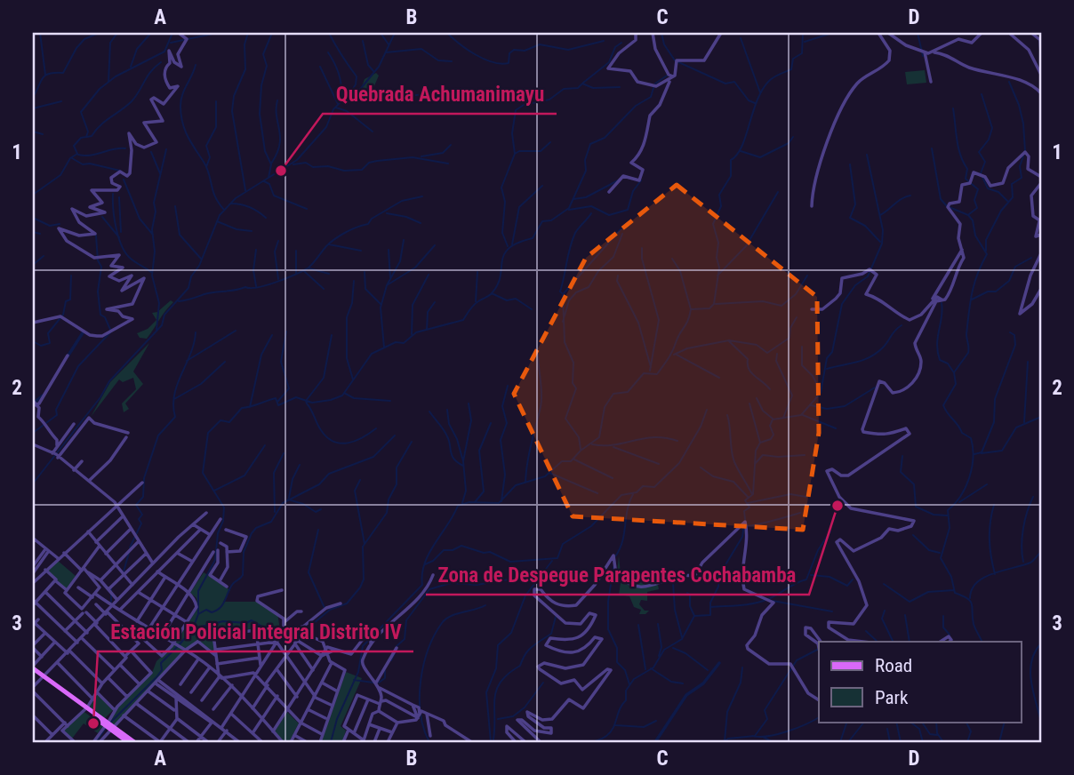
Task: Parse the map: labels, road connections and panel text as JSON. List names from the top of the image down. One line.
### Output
{"places":["Quebrada Achumanimayu","Zona de Despegue Parapentes Cochabamba","Estación Policial Integral Distrito IV"],"legend":["Road","Park"],"grid":{"columns":["A","B","C","D"],"rows":["1","2","3"]}}
